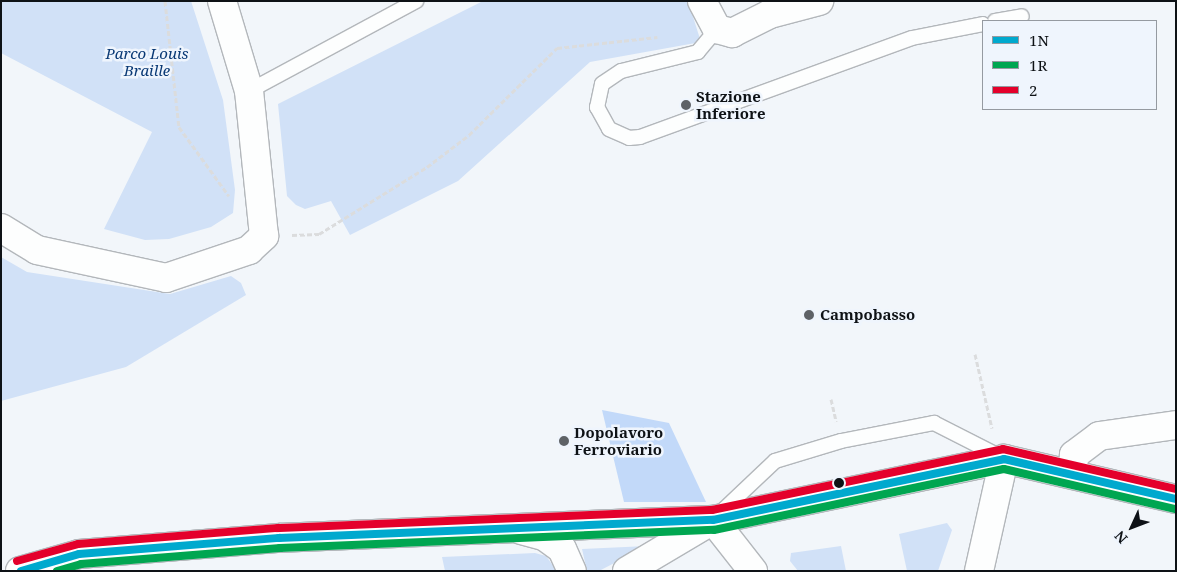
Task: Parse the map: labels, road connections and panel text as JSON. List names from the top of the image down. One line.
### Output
{"parks":["Parco Louis Braille"],"places":["Stazione Inferiore","Campobasso","Dopolavoro Ferroviario"],"lines":["transit line 2","transit line 1N","transit line 1R"],"legend":["1N","1R","2"],"north":"bottom left"}
